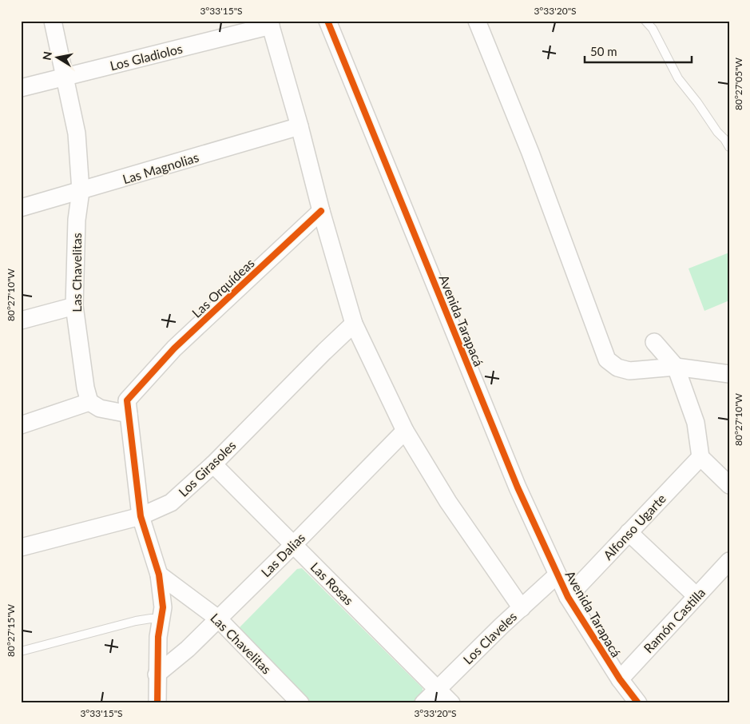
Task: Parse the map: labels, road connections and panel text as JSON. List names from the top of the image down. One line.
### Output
{"streets":{"street":["Los Gladiolos","Las Magnolias","Las Chavelitas","Las Orquídeas","Avenida Tarapacá","Los Girasoles","Alfonso Ugarte","Las Dalias","Las Rosas","Ramón Castilla","Los Claveles"]},"crossings":[["Los Gladiolos","Las Chavelitas"],["Las Magnolias","Las Chavelitas"],["Las Chavelitas","Las Dalias"],["Avenida Tarapacá","Alfonso Ugarte"],["Avenida Tarapacá","Ramón Castilla"],["Avenida Tarapacá","Los Claveles"],["Los Girasoles","Las Rosas"],["Las Dalias","Las Rosas"],["Las Rosas","Los Claveles"]],"scale_bar":"50 m","north":"left","coordinates":["3°33'15\"S","3°33'20\"S","80°27'05\"W","80°27'10\"W","80°27'15\"W"]}
